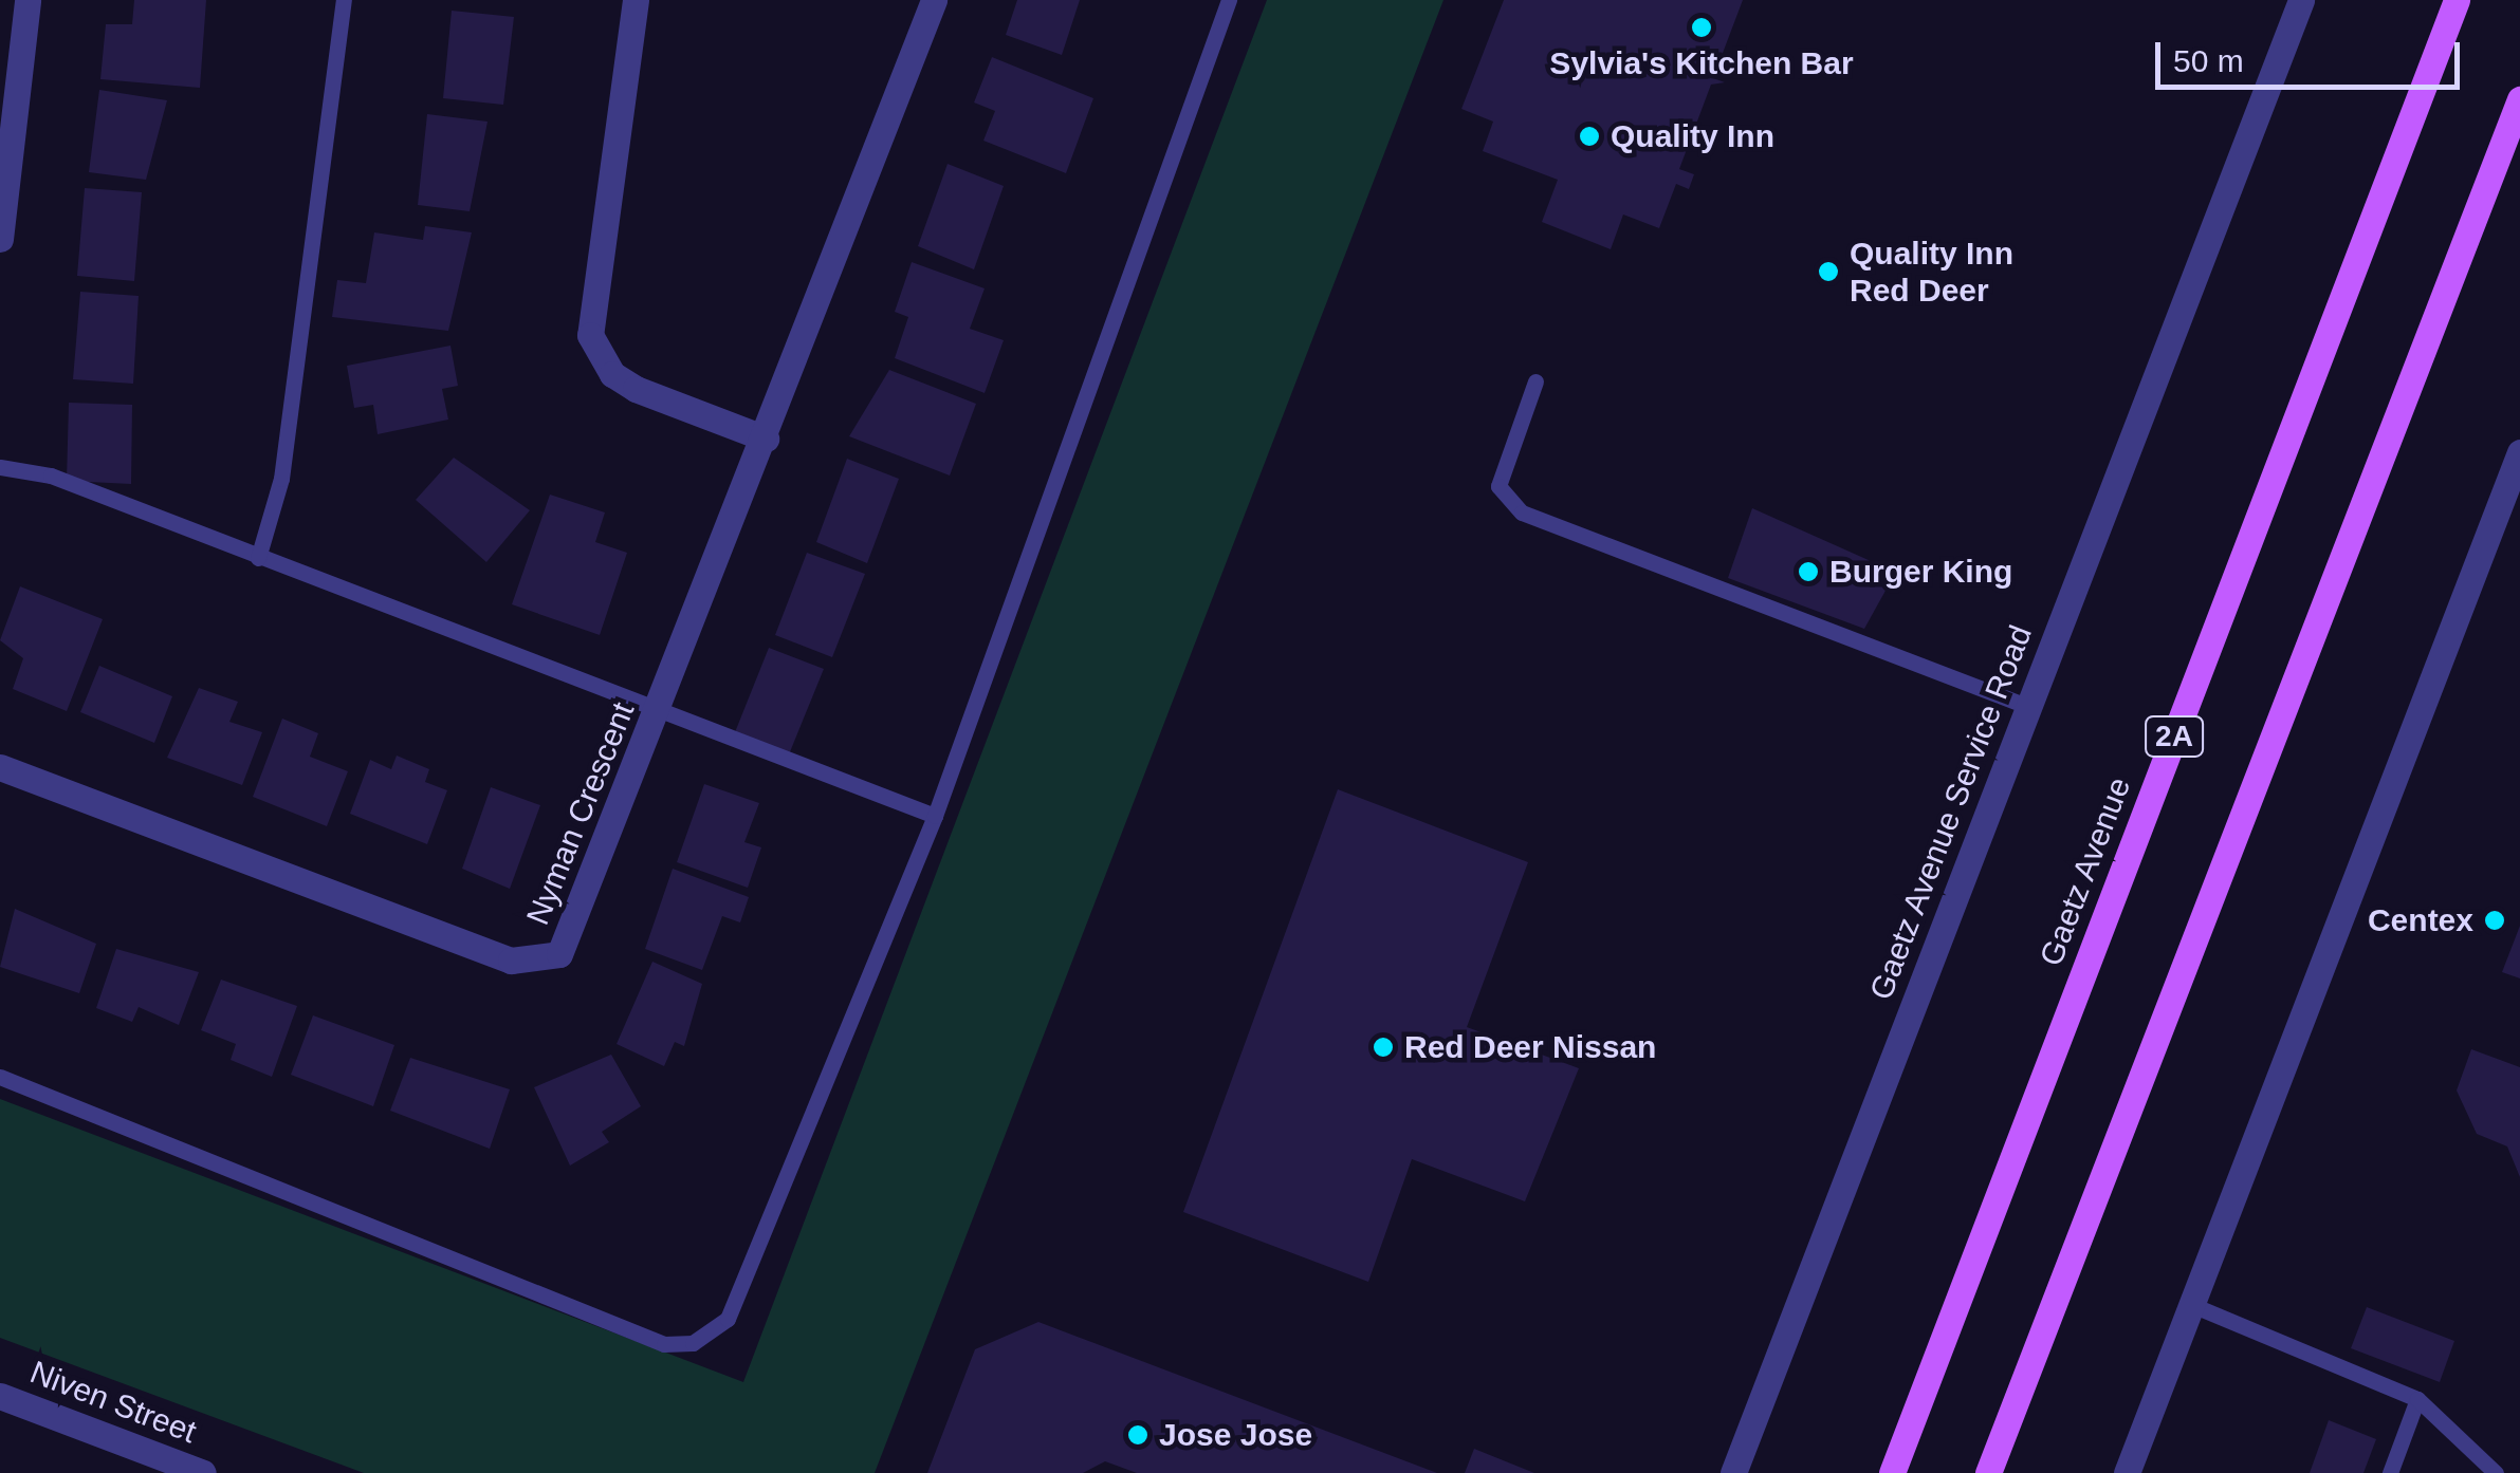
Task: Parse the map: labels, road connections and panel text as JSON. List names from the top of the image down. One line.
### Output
{"streets":{"main road":["2A","Gaetz Avenue"],"street":["Gaetz Avenue Service Road","Nyman Crescent","Niven Street"]},"places":["Sylvia's Kitchen Bar","Quality Inn","Quality Inn Red Deer","Burger King","Centex","Red Deer Nissan","Jose Jose"],"scale_bar":"50 m"}
